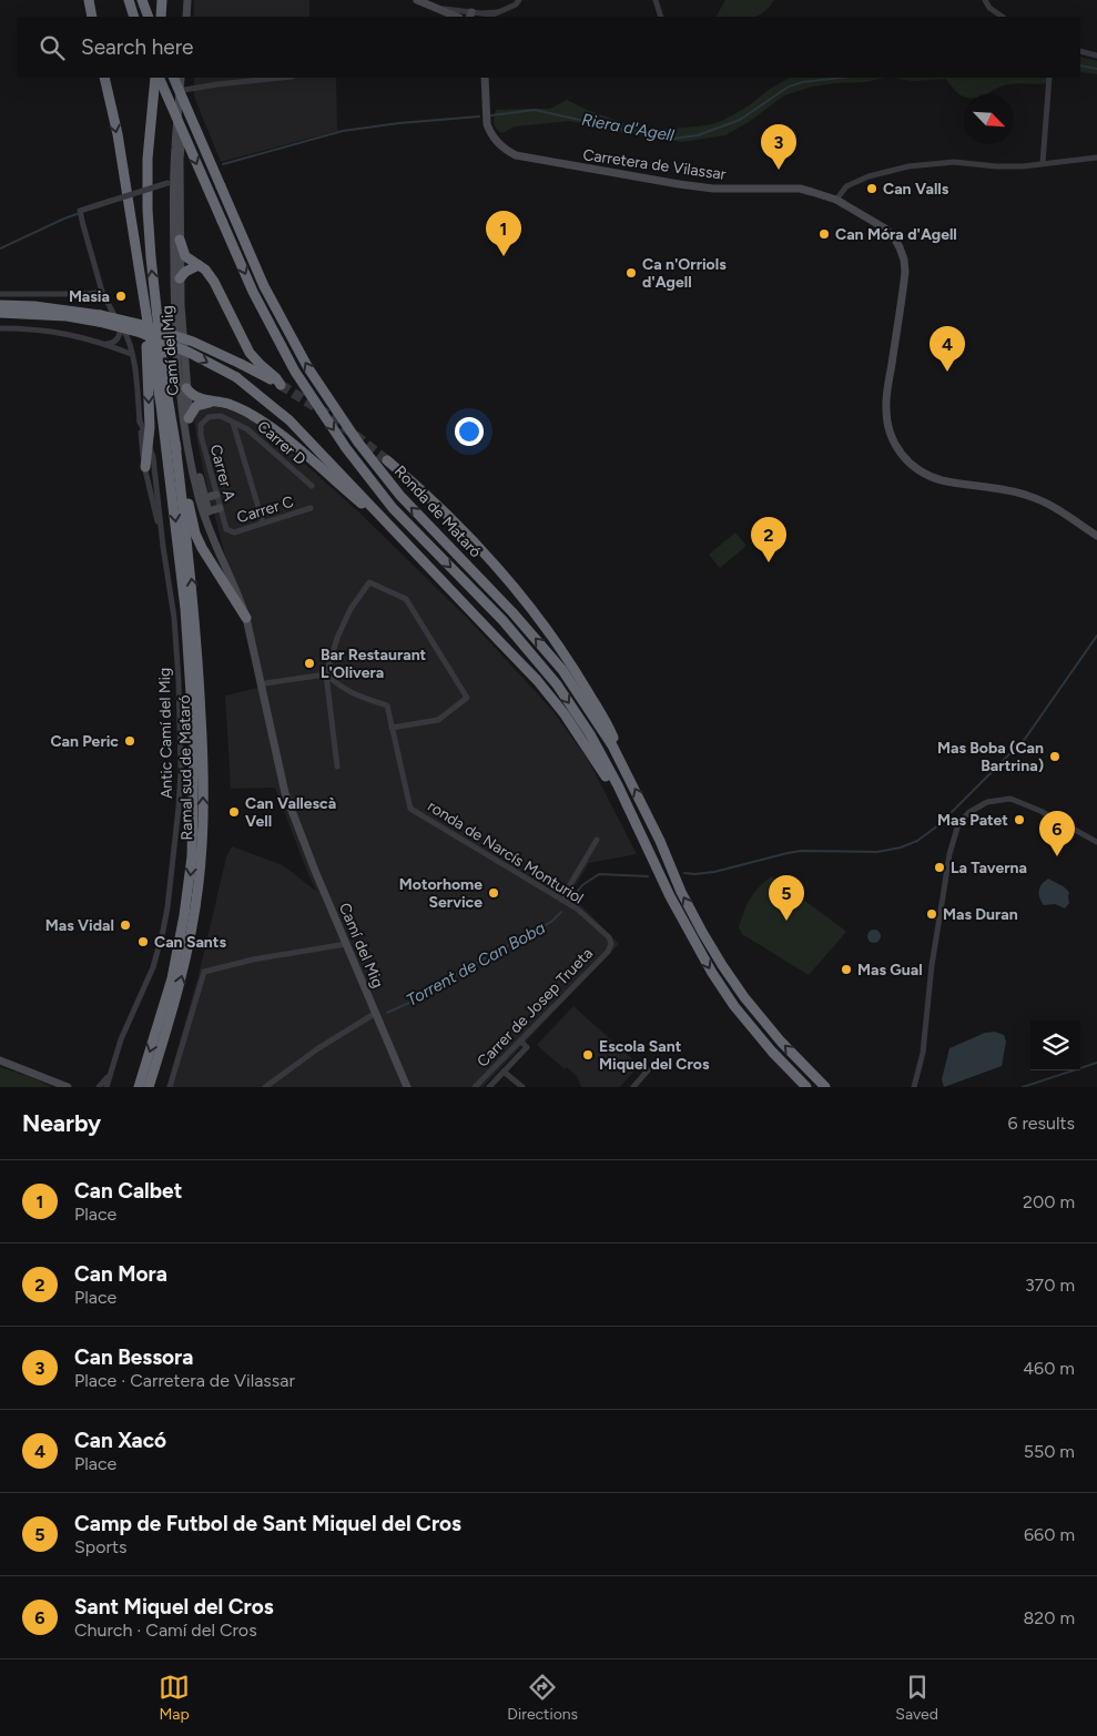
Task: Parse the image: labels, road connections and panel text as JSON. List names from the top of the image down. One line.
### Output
{"streets":{"highway":["Ronda de Mataró","Ramal sud de Mataró"],"street":["Carretera de Vilassar","Camí del Mig","Carrer D","Carrer A","Carrer C","Antic Camí del Mig","ronda de Narcís Monturiol","Carrer de Josep Trueta"]},"crossings":[["Camí del Mig","Antic Camí del Mig"],["Carrer D","Carrer A"],["Carrer A","Carrer C"],["ronda de Narcís Monturiol","Carrer de Josep Trueta"]],"water":["Riera d'Agell","Torrent de Can Boba"],"places":["Can Valls","Can Móra d'Agell","Ca n'Orriols d'Agell","Masia","Bar Restaurant L'Olivera","Can Peric","Mas Boba (Can Bartrina)","Can Vallescà Vell","Mas Patet","La Taverna","Motorhome Service","Mas Duran","Mas Vidal","Can Sants","Mas Gual","Escola Sant Miquel del Cros"],"north":"bottom right","page":{"search":"Search here","pins":["3","1","4","2","6","5"],"heading":["Nearby","6 results"],"list":[{"mark":"1","name":"Can Calbet","note":"Place","value":"200 m"},{"mark":"2","name":"Can Mora","note":"Place","value":"370 m"},{"mark":"3","name":"Can Bessora","note":"Place · Carretera de Vilassar","value":"460 m"},{"mark":"4","name":"Can Xacó","note":"Place","value":"550 m"},{"mark":"5","name":"Camp de Futbol de Sant Miquel del Cros","note":"Sports","value":"660 m"},{"mark":"6","name":"Sant Miquel del Cros","note":"Church · Camí del Cros","value":"820 m"}],"nav":["Map","Directions","Saved"]}}
